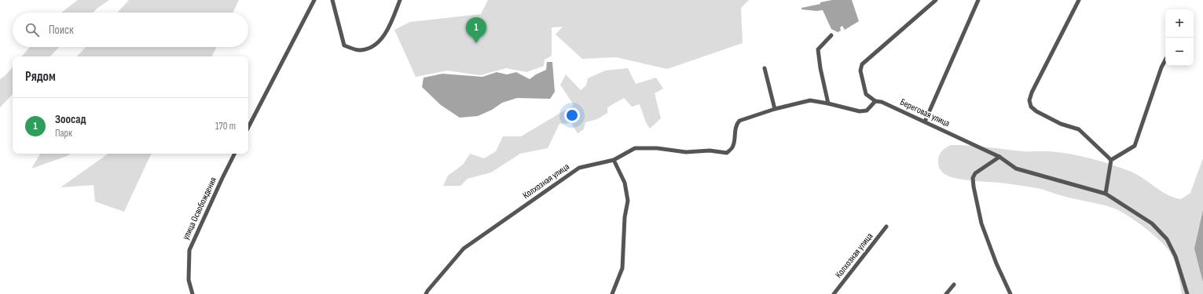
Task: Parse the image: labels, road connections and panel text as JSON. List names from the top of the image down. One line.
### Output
{"streets":{"street":["Береговая улица","Колхозная улица","улица Освобождения"]},"page":{"map_buttons":["+","−"],"search":"Поиск","pins":"1","heading":"Рядом","list":[{"mark":"1","name":"Зоосад","note":"Парк","value":"170 m"}]}}
